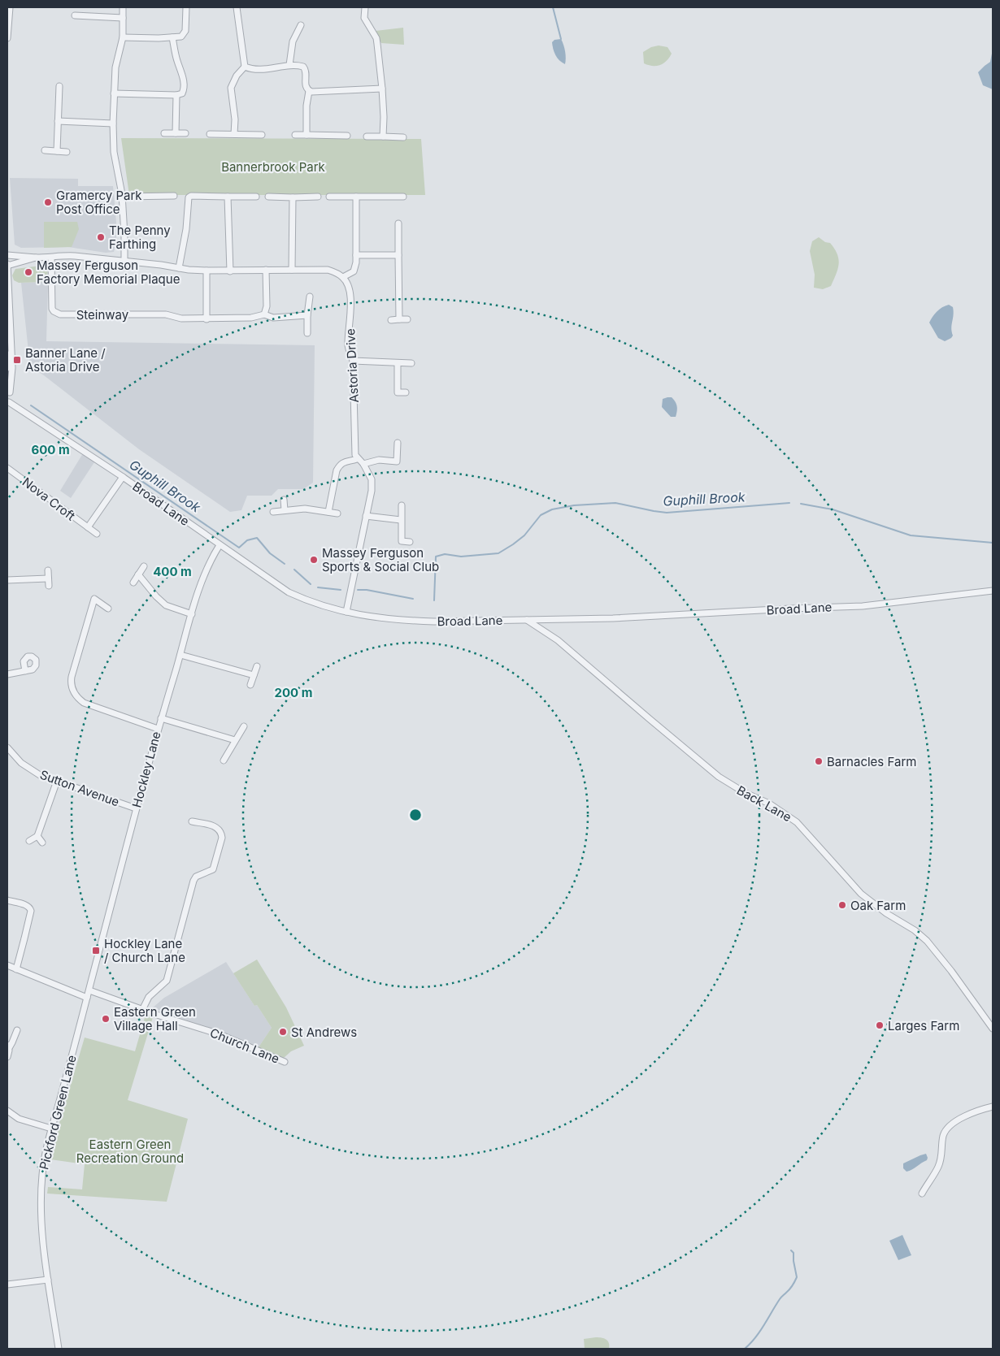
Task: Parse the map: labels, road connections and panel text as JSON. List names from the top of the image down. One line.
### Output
{"streets":{"street":["Steinway","Astoria Drive","Nova Croft","Broad Lane","Hockley Lane","Sutton Avenue","Back Lane","Church Lane","Pickford Green Lane"]},"crossings":[["Nova Croft","Broad Lane"],["Broad Lane","Hockley Lane"],["Broad Lane","Back Lane"],["Hockley Lane","Sutton Avenue"],["Hockley Lane","Church Lane"],["Hockley Lane","Pickford Green Lane"]],"water":["Guphill Brook"],"parks":["Bannerbrook Park","Eastern Green Recreation Ground"],"places":{"other":["Gramercy Park Post Office","The Penny Farthing","Massey Ferguson Factory Memorial Plaque","Massey Ferguson Sports & Social Club","Barnacles Farm","Oak Farm","Eastern Green Village Hall","Larges Farm","St Andrews"],"transit":["Banner Lane / Astoria Drive","Hockley Lane / Church Lane"]},"rings":["600 m","400 m","200 m"]}
